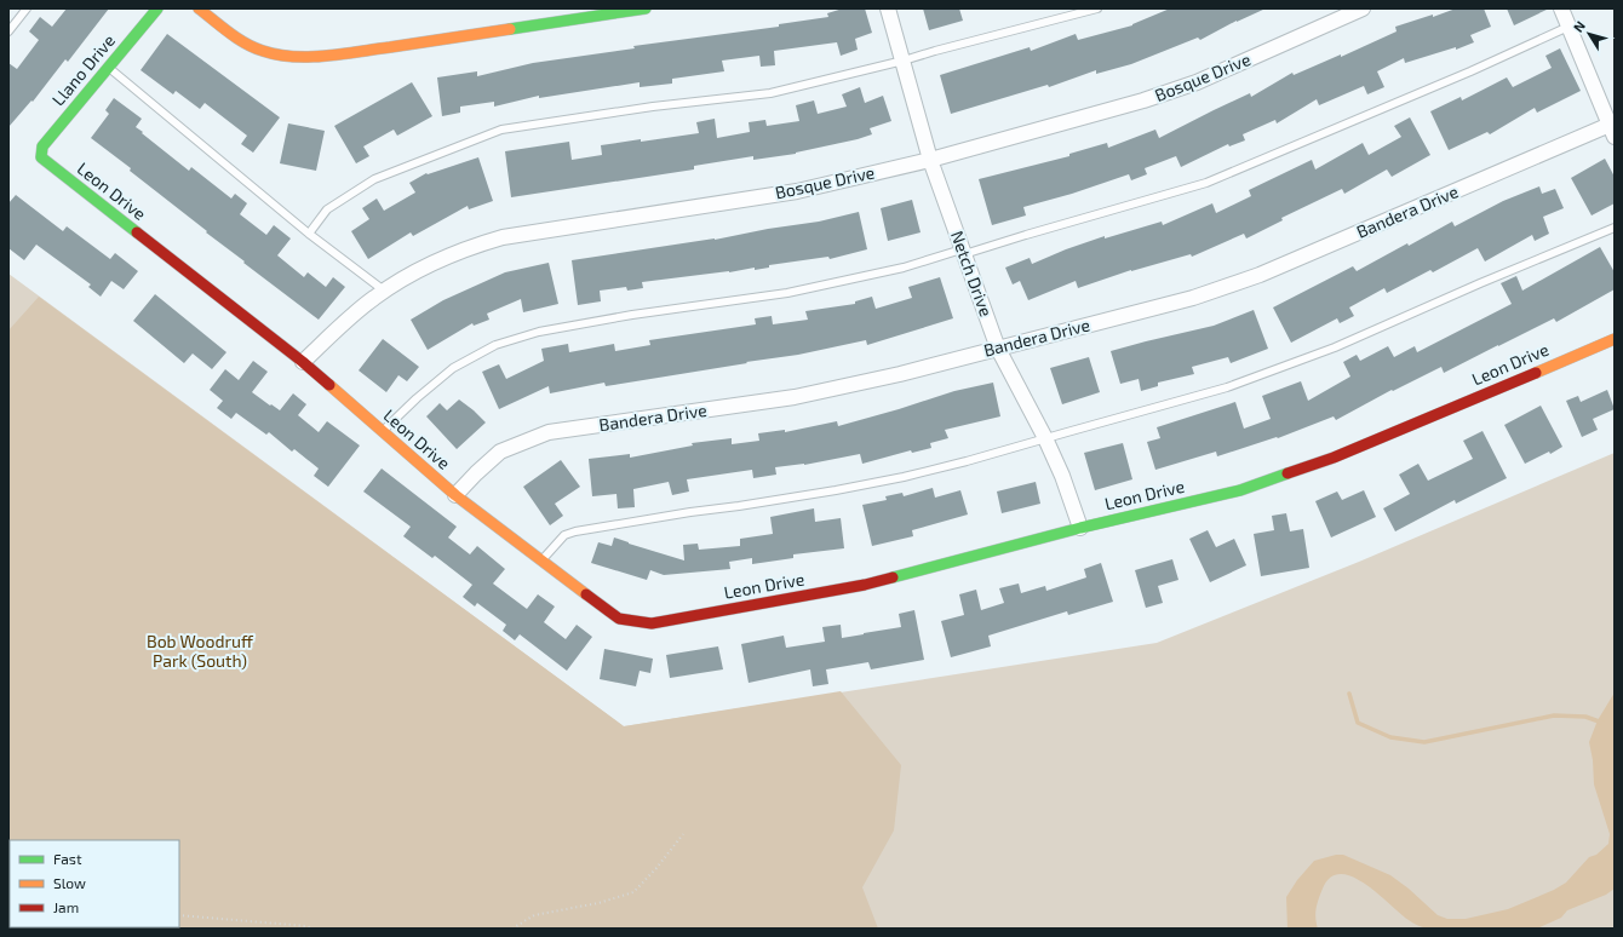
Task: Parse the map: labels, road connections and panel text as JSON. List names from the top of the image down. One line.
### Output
{"streets":{"street":["Llano Drive","Bosque Drive","Leon Drive","Bandera Drive","Netch Drive"]},"crossings":[["Llano Drive","Leon Drive"],["Bosque Drive","Leon Drive"],["Bosque Drive","Netch Drive"],["Leon Drive","Bandera Drive"],["Leon Drive","Netch Drive"],["Bandera Drive","Netch Drive"]],"parks":["Bob Woodruff Park (South)"],"legend":["Fast","Slow","Jam"],"north":"top left"}
